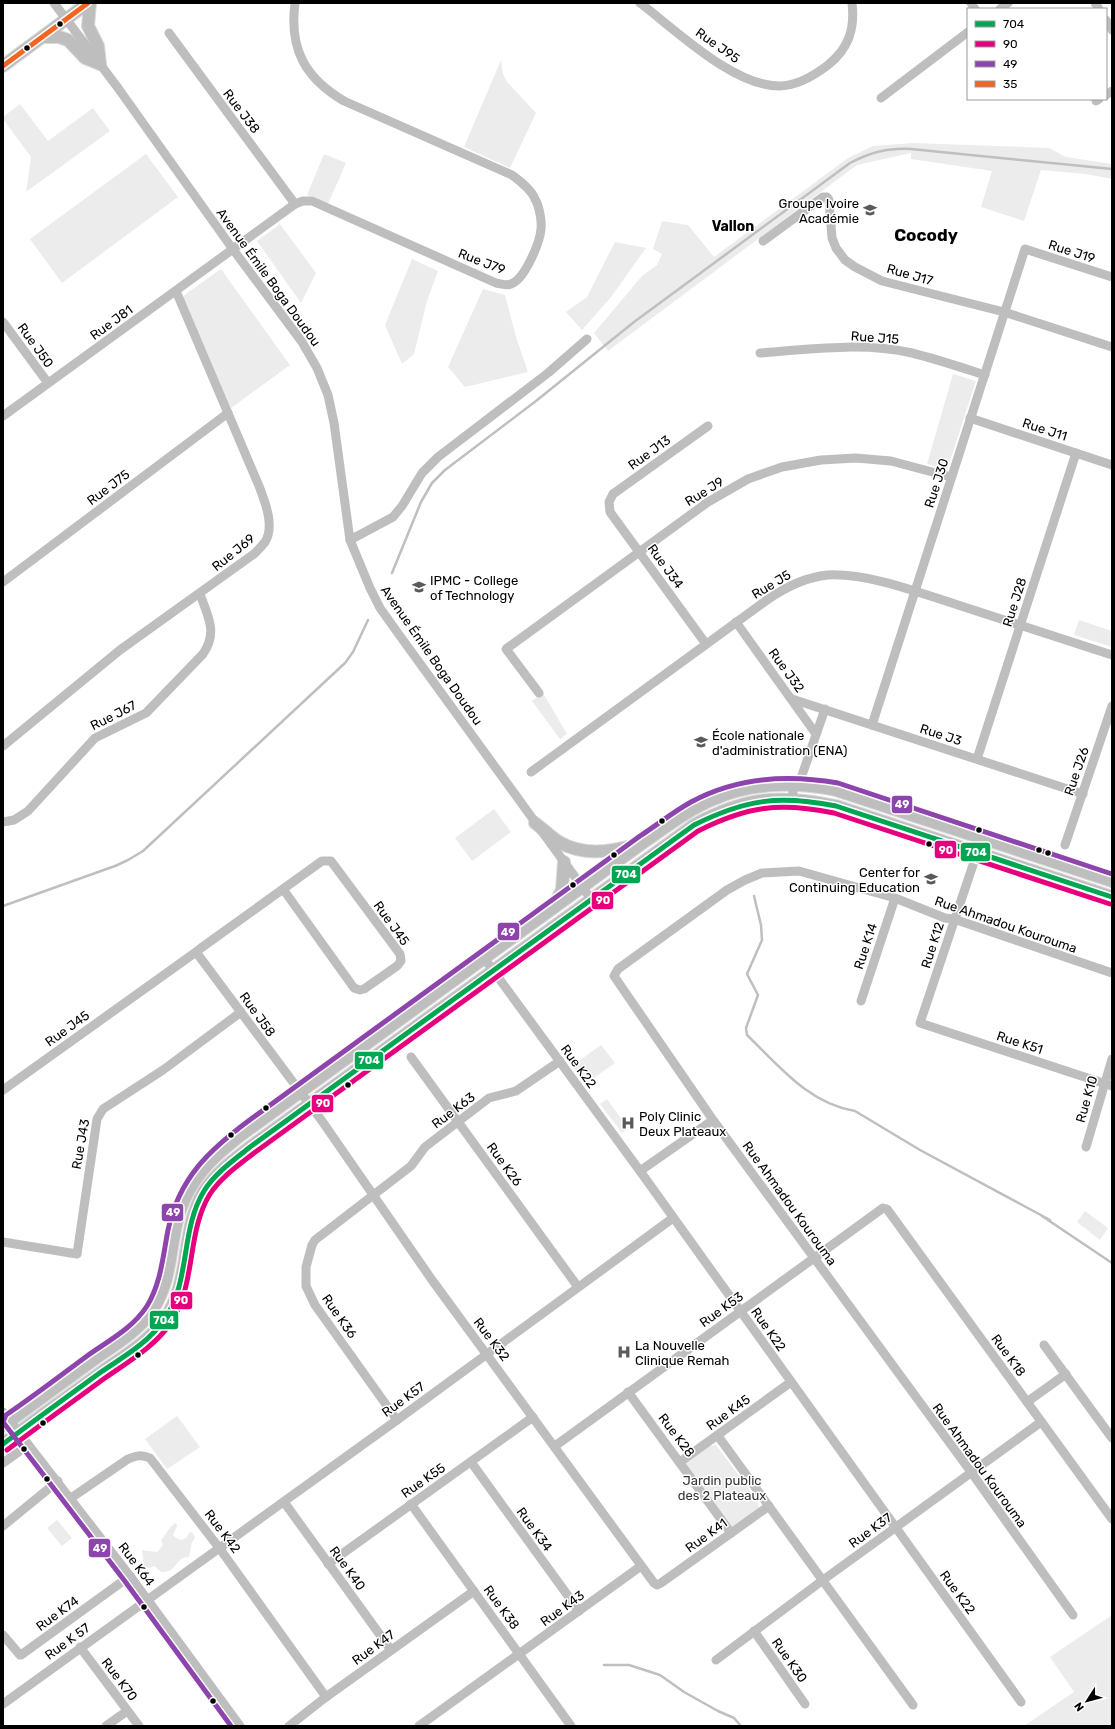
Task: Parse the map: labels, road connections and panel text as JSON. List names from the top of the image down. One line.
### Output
{"streets":{"street":["Rue J95","Rue J38","Rue J19","Rue J79","Rue J17","Avenue Émile Boga Doudou","Rue J81","Rue J15","Rue J50","Rue J11","Rue J13","Rue J30","Rue J75","Rue J9","Rue J69","Rue J34","Rue J5","Rue J28","Rue J32","Rue J67","Rue J3","Rue J26","Rue J45","Rue Ahmadou Kourouma","Rue K12","Rue K14","Rue J58","Rue K51","Rue K22","Rue K10","Rue K63","Rue J43","Rue K26","Rue K53","Rue K36","Rue K32","Rue K18","Rue K57","Rue K45","Rue K28","Rue K55","Rue K34","Rue K37","Rue K42","Rue K41","Rue K64","Rue K40","Rue K38","Rue K43","Rue K74","Rue K 57","Rue K47","Rue K30","Rue K70"]},"crossings":[["Rue J38","Rue J79"],["Rue J19","Rue J30"],["Rue J79","Avenue Émile Boga Doudou"],["Rue J79","Rue J81"],["Rue J17","Rue J30"],["Avenue Émile Boga Doudou","Rue J81"],["Rue J81","Rue J50"],["Rue J81","Rue J69"],["Rue J15","Rue J30"],["Rue J11","Rue J30"],["Rue J11","Rue J28"],["Rue J13","Rue J34"],["Rue J30","Rue J9"],["Rue J30","Rue J5"],["Rue J30","Rue J3"],["Rue J75","Rue J69"],["Rue J9","Rue J34"],["Rue J69","Rue J67"],["Rue J34","Rue J5"],["Rue J5","Rue J28"],["Rue J5","Rue J32"],["Rue J28","Rue J3"],["Rue J32","Rue J3"],["Rue J3","Rue J26"],["Rue J45","Rue J58"],["Rue Ahmadou Kourouma","Rue K12"],["Rue Ahmadou Kourouma","Rue K14"],["Rue Ahmadou Kourouma","Rue K53"],["Rue Ahmadou Kourouma","Rue K37"],["Rue K12","Rue K51"],["Rue J58","Rue J43"],["Rue J58","Rue K32"],["Rue K51","Rue K10"],["Rue K22","Rue K63"],["Rue K22","Rue K53"],["Rue K22","Rue K57"],["Rue K22","Rue K45"],["Rue K22","Rue K37"],["Rue K63","Rue K26"],["Rue K63","Rue K36"],["Rue K63","Rue K32"],["Rue K26","Rue K57"],["Rue K53","Rue K32"],["Rue K53","Rue K18"],["Rue K53","Rue K28"],["Rue K36","Rue K32"],["Rue K36","Rue K57"],["Rue K32","Rue K57"],["Rue K32","Rue K55"],["Rue K32","Rue K41"],["Rue K32","Rue K43"],["Rue K18","Rue K37"],["Rue K57","Rue K42"],["Rue K57","Rue K64"],["Rue K57","Rue K40"],["Rue K57","Rue K 57"],["Rue K45","Rue K28"],["Rue K28","Rue K41"],["Rue K55","Rue K34"],["Rue K55","Rue K40"],["Rue K55","Rue K38"],["Rue K34","Rue K43"],["Rue K37","Rue K30"],["Rue K42","Rue K64"],["Rue K42","Rue K47"],["Rue K64","Rue K74"],["Rue K64","Rue K 57"],["Rue K40","Rue K47"],["Rue K38","Rue K43"],["Rue K38","Rue K47"],["Rue K 57","Rue K70"]],"districts":["Vallon","Cocody"],"parks":["Jardin public des 2 Plateaux"],"places":{"school or university":["Groupe Ivoire Académie","IPMC - College of Technology","École nationale d'administration (ENA)","Center for Continuing Education"],"hospital":["Poly Clinic Deux Plateaux","La Nouvelle Clinique Remah"]},"lines":["transit line 35","transit line 49","transit line 704","transit line 90"],"legend":["704","90","49","35"],"north":"bottom left"}
